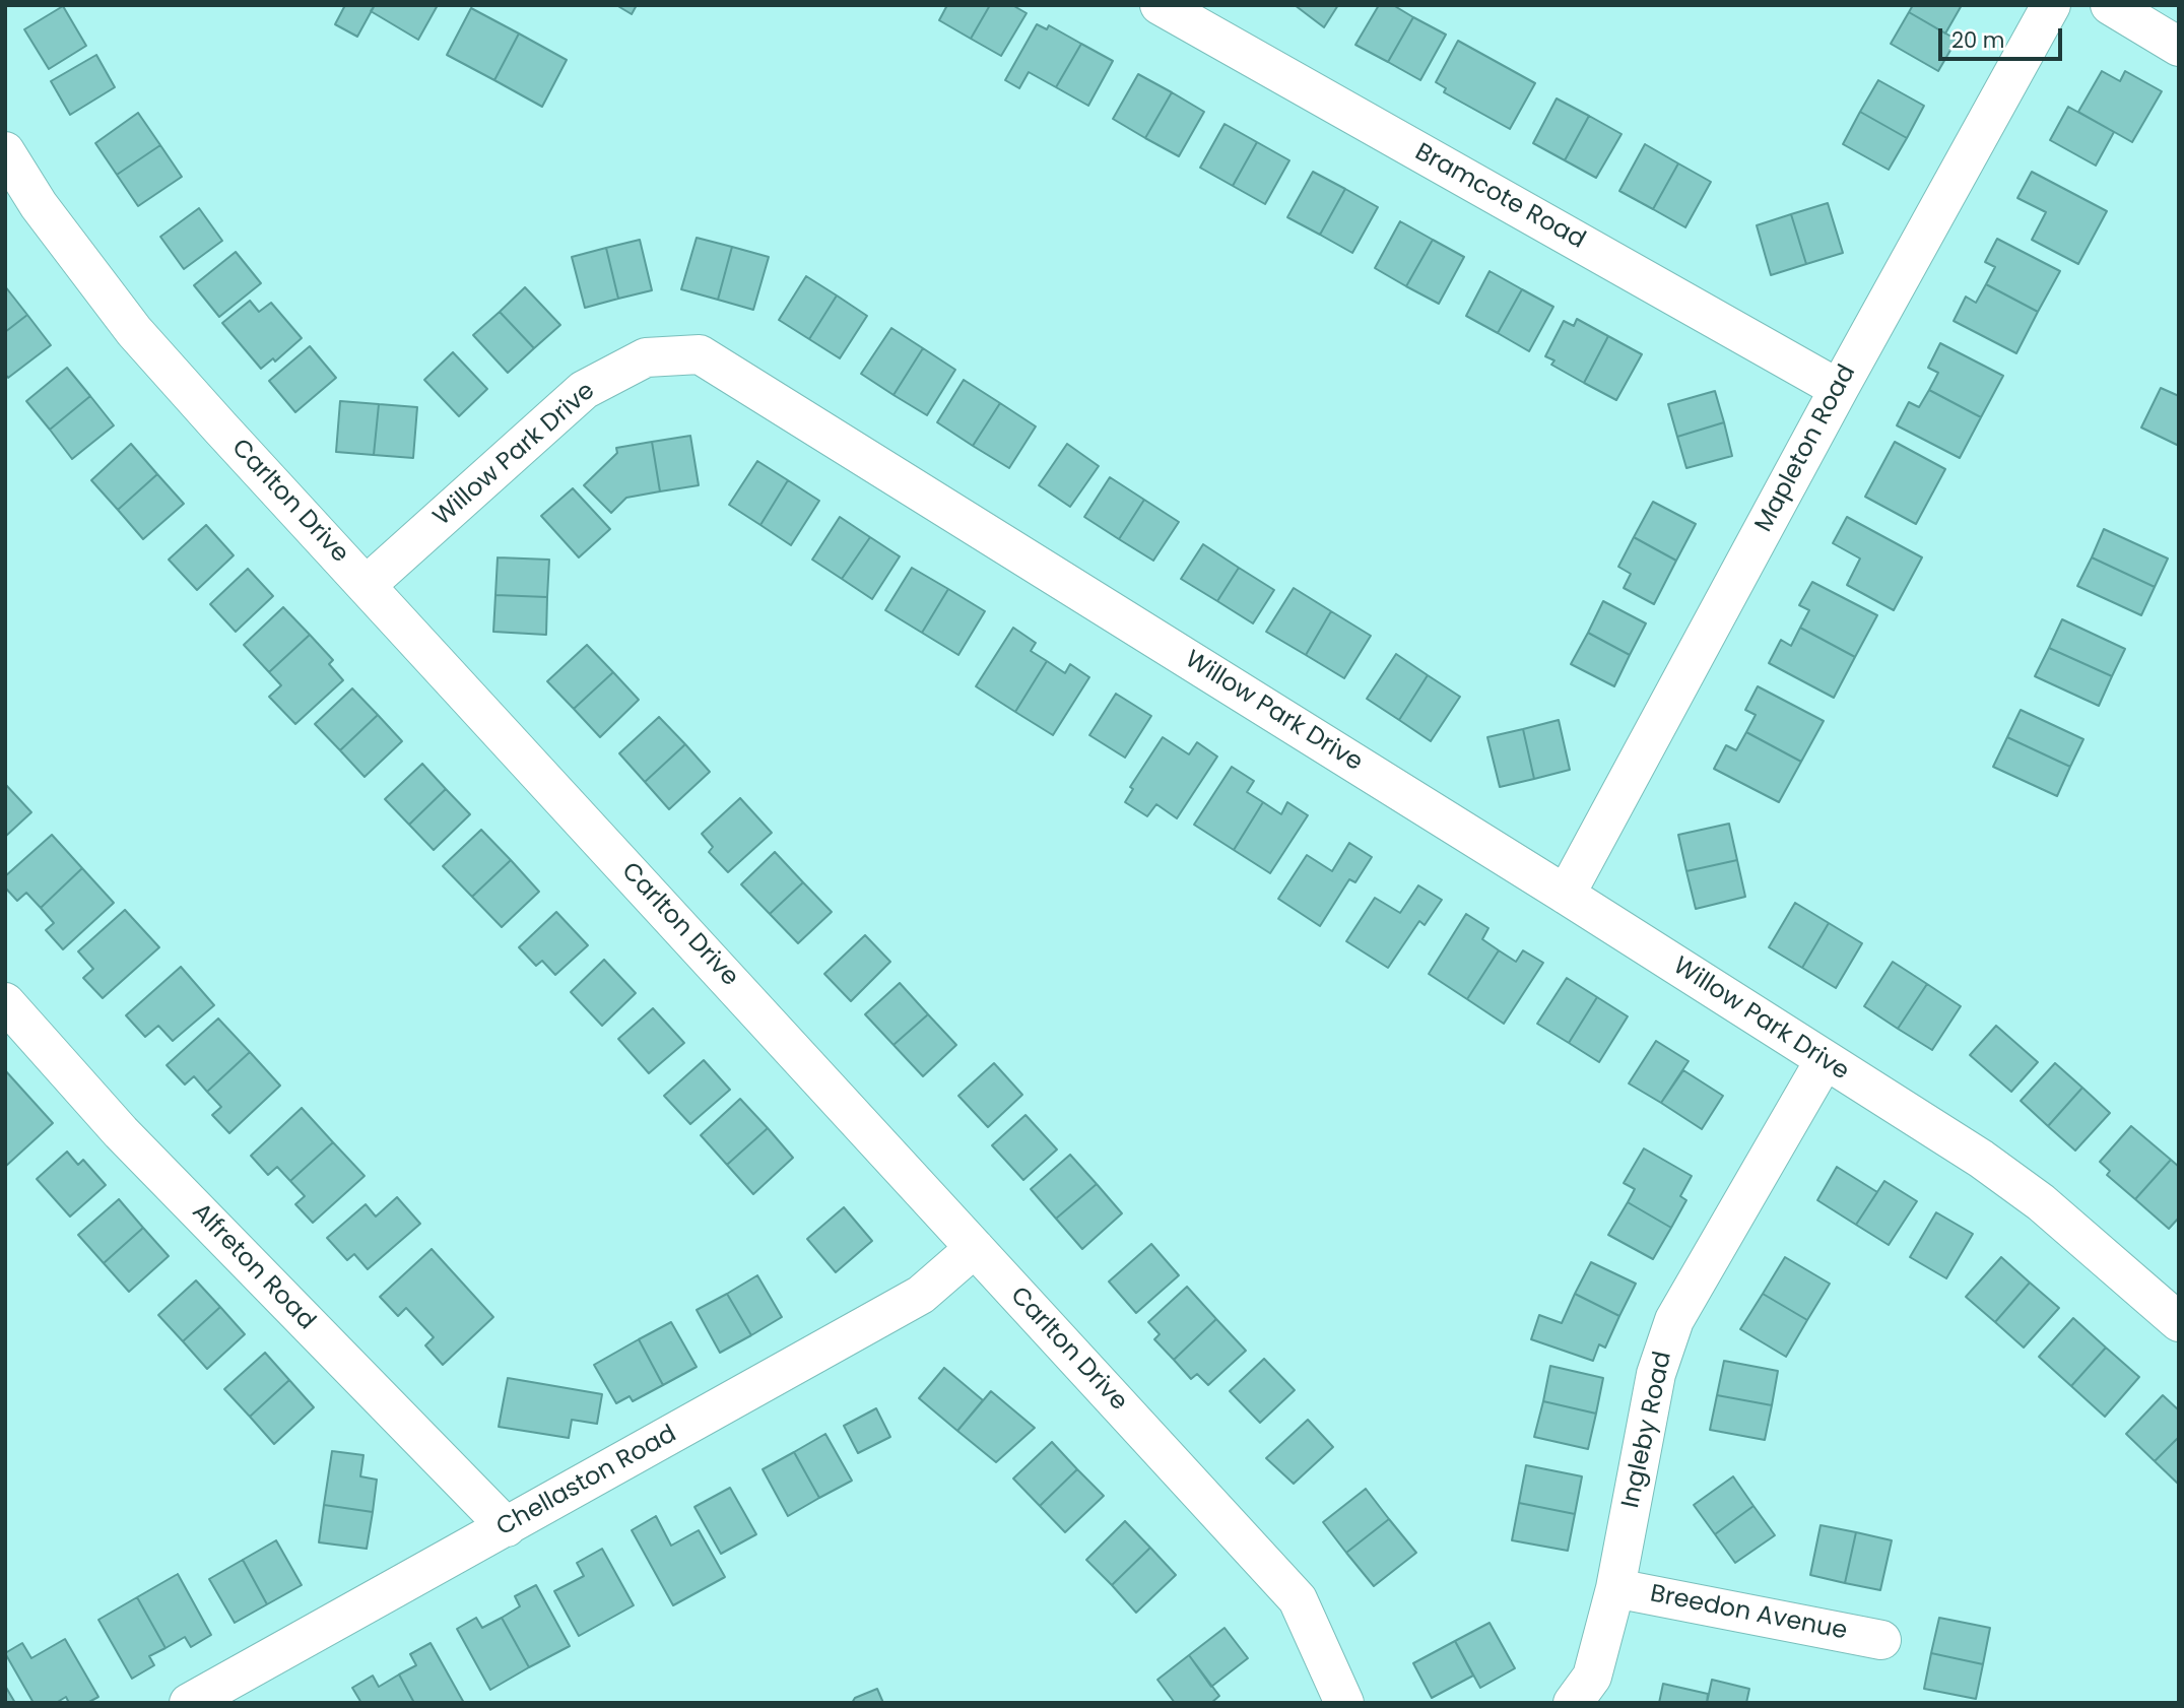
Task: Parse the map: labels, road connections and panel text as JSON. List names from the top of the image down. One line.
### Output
{"streets":{"street":["Bramcote Road","Mapleton Road","Willow Park Drive","Carlton Drive","Alfreton Road","Ingleby Road","Chellaston Road","Breedon Avenue"]},"crossings":[["Bramcote Road","Mapleton Road"],["Mapleton Road","Willow Park Drive"],["Willow Park Drive","Carlton Drive"],["Willow Park Drive","Ingleby Road"],["Carlton Drive","Chellaston Road"],["Alfreton Road","Chellaston Road"],["Ingleby Road","Breedon Avenue"]],"scale_bar":"20 m"}
